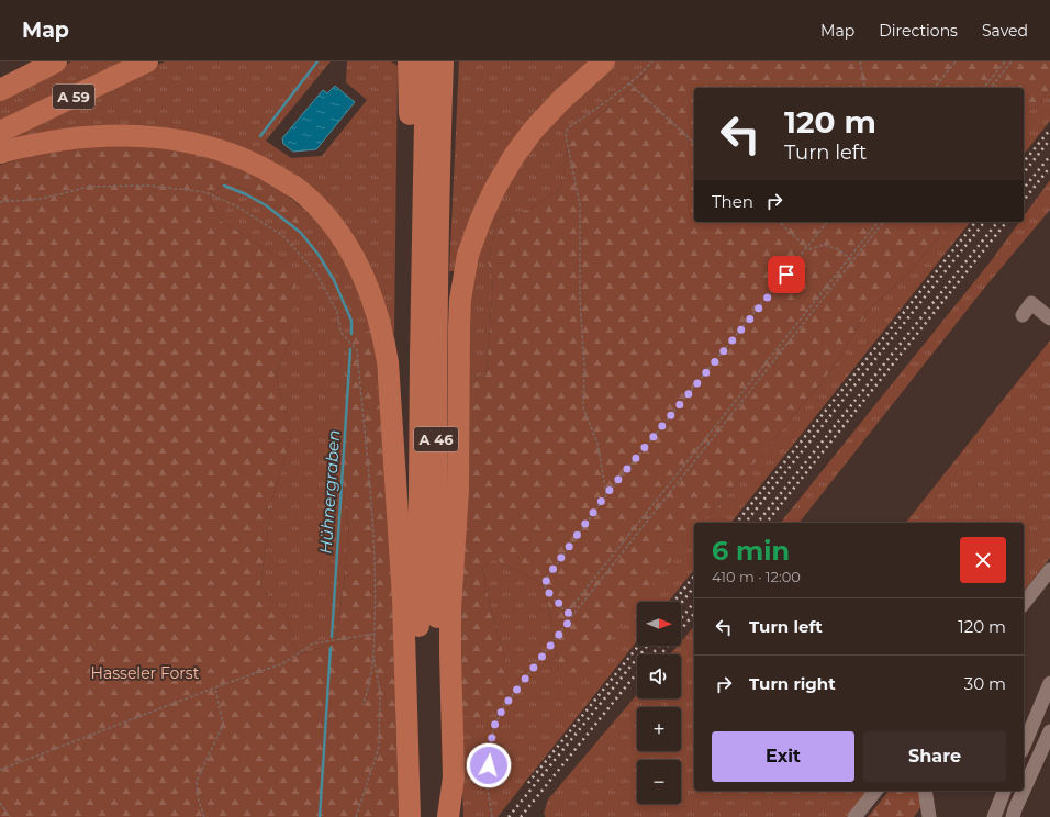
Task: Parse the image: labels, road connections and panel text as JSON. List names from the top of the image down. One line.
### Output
{"streets":{"highway":["A 59","A 46"]},"water":["Hühnergraben"],"parks":["Hasseler Forst"],"north":"right","page":{"header":"Map","nav":["Map","Directions","Saved"],"turn":["120 m","Turn left"],"then":"Then","heading":["6 min","410 m · 12:00"],"list":[{"name":"Turn left","value":"120 m"},{"name":"Turn right","value":"30 m"}],"map_buttons":["+","−"],"buttons":["Exit","Share"]}}
